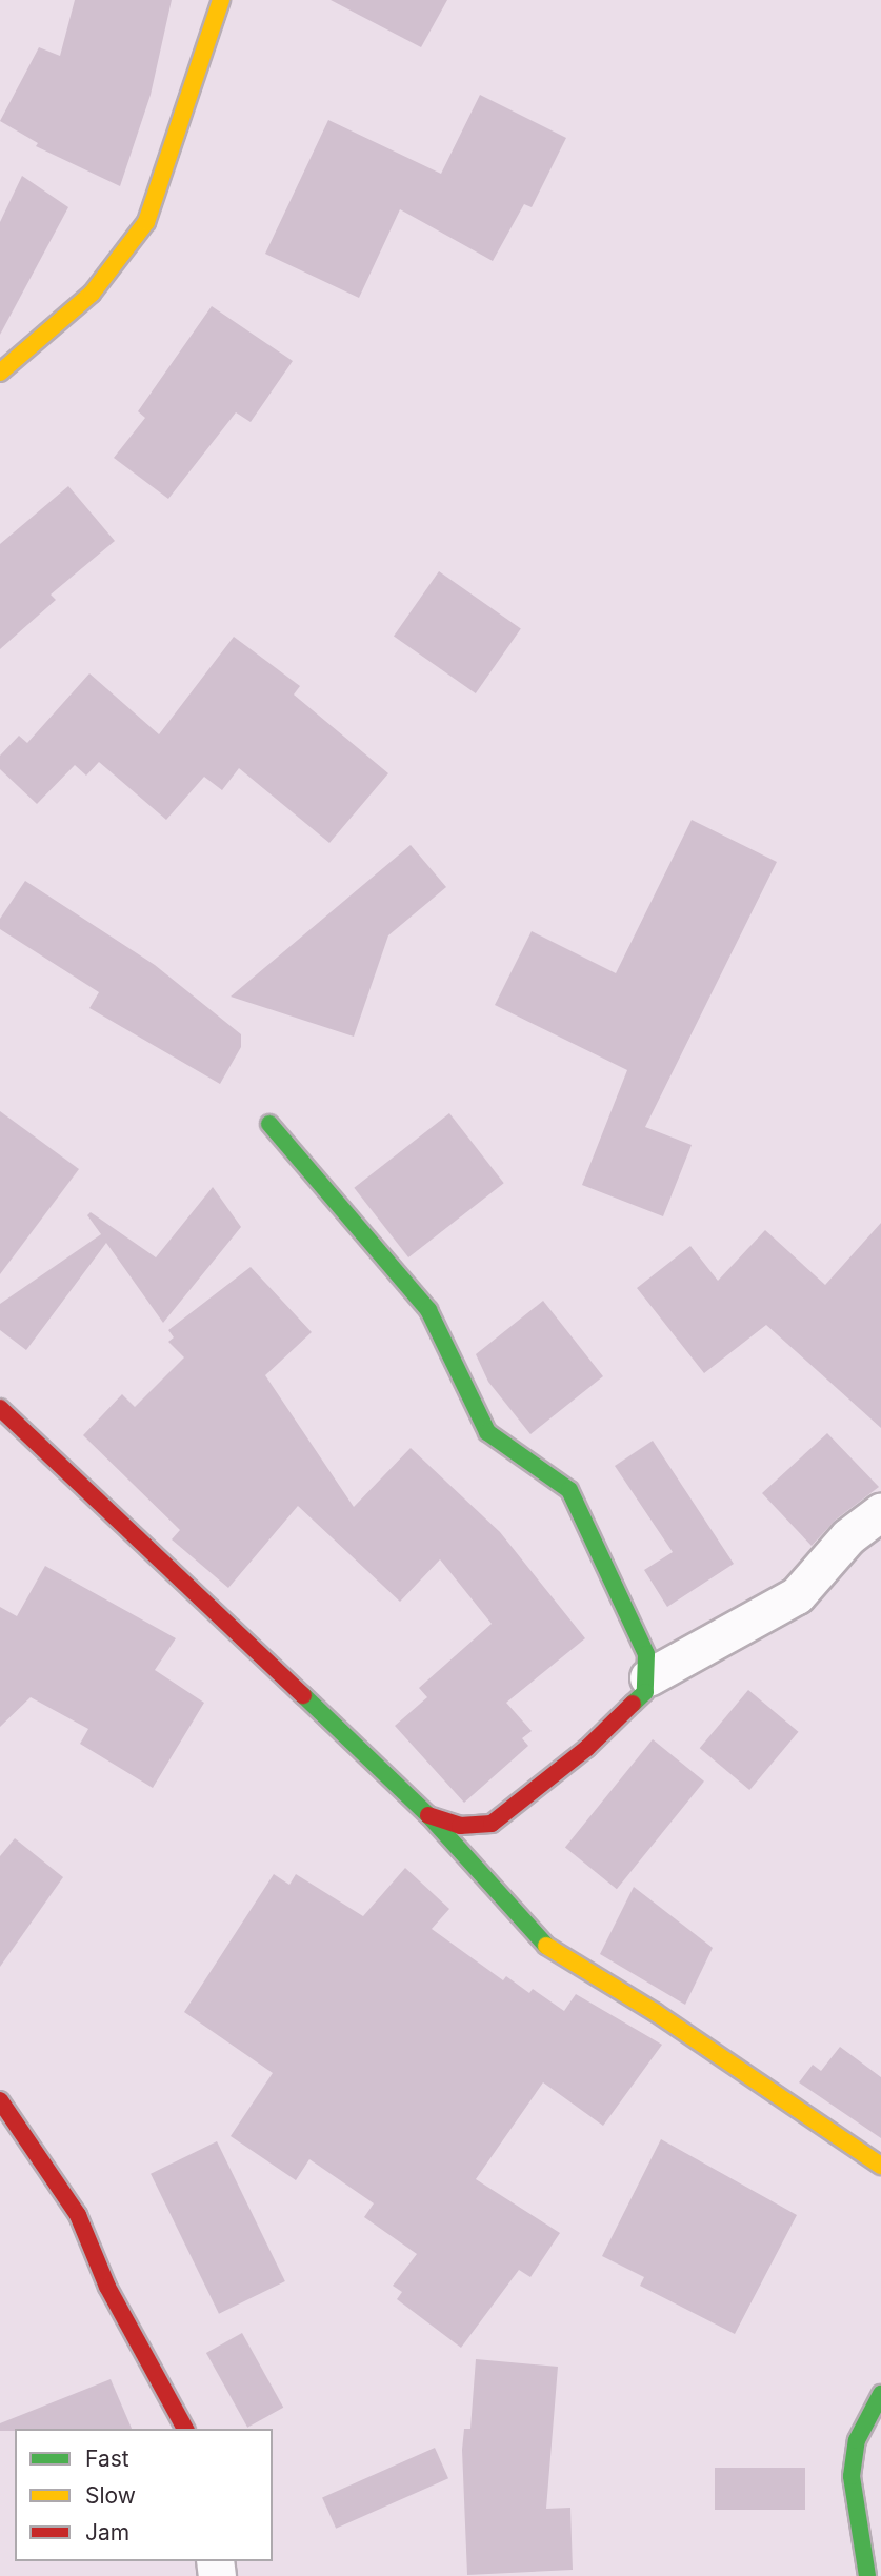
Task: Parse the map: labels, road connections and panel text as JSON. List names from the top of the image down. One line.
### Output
{"legend":["Fast","Slow","Jam"]}
